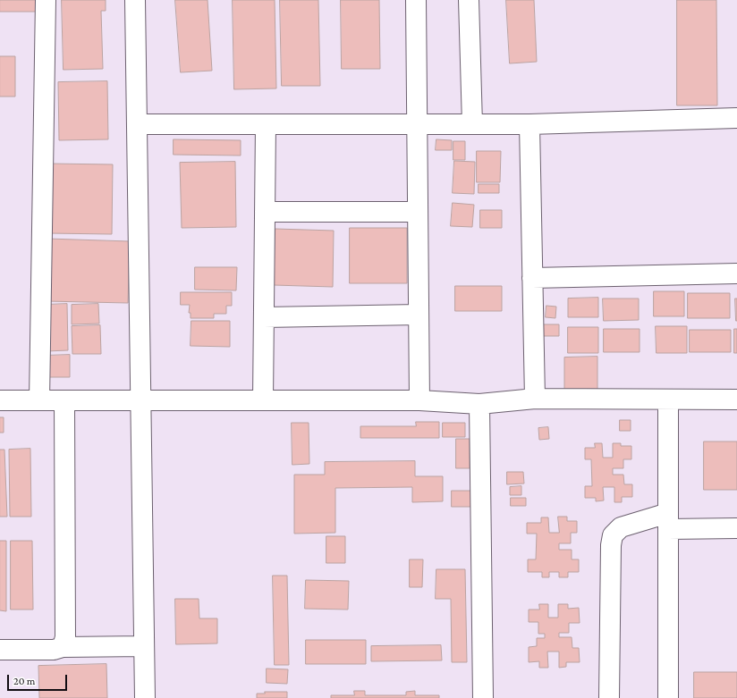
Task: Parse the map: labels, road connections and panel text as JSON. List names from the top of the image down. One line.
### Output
{"scale_bar":"20 m"}
